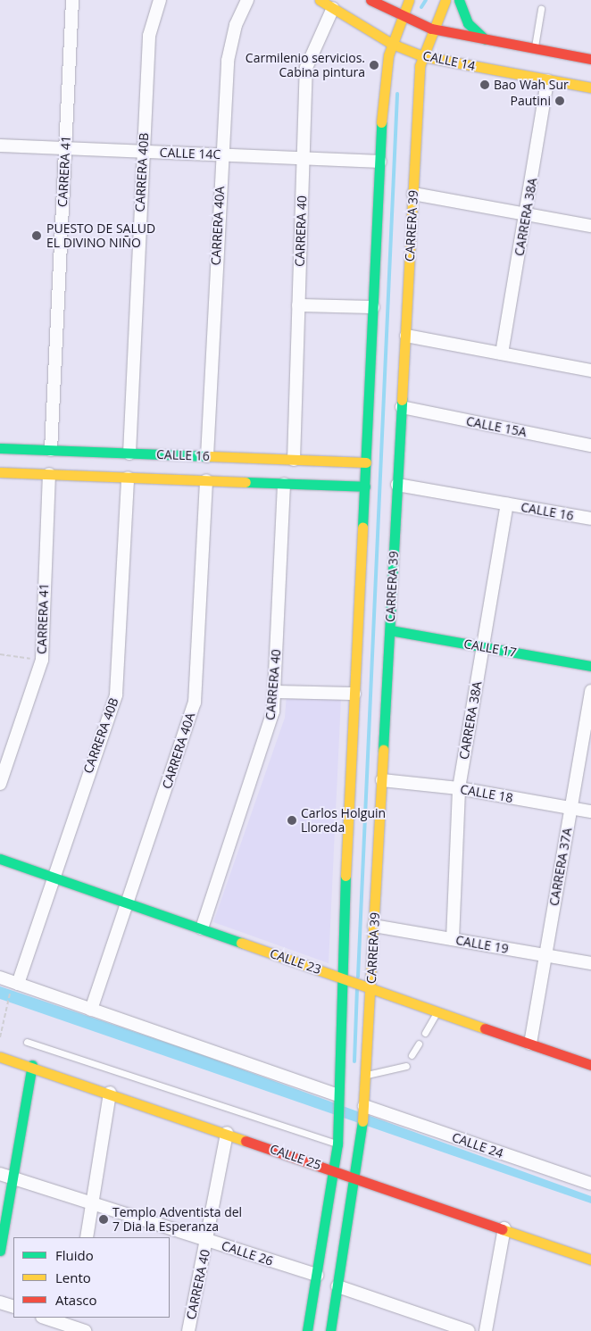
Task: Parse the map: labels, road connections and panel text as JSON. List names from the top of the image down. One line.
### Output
{"streets":{"main road":["CALLE 14","CARRERA 39","CALLE 16","CALLE 17","CALLE 23","CALLE 25"],"street":["CALLE 14C","CARRERA 41","CARRERA 40B","CARRERA 38A","CARRERA 40A","CARRERA 40","CALLE 15A","CALLE 18","CARRERA 37A","CALLE 19","CALLE 24","CALLE 26"]},"crossings":[["CALLE 14","CARRERA 38A"],["CALLE 14","CARRERA 39"],["CALLE 14","CARRERA 40"],["CALLE 14C","CARRERA 41"],["CALLE 14C","CARRERA 40B"],["CALLE 14C","CARRERA 40A"],["CALLE 14C","CARRERA 40"],["CARRERA 41","CALLE 16"],["CARRERA 40B","CALLE 16"],["CARRERA 40B","CALLE 23"],["CARRERA 38A","CALLE 16"],["CARRERA 38A","CALLE 17"],["CARRERA 38A","CALLE 18"],["CARRERA 38A","CALLE 19"],["CARRERA 40A","CALLE 16"],["CARRERA 40A","CALLE 23"],["CARRERA 39","CALLE 15A"],["CARRERA 39","CALLE 16"],["CARRERA 39","CALLE 17"],["CARRERA 39","CALLE 18"],["CARRERA 39","CALLE 19"],["CARRERA 39","CALLE 23"],["CARRERA 39","CALLE 24"],["CARRERA 39","CALLE 25"],["CARRERA 40","CALLE 16"],["CARRERA 40","CALLE 23"],["CARRERA 40","CALLE 25"],["CARRERA 40","CALLE 26"],["CALLE 18","CARRERA 37A"],["CARRERA 37A","CALLE 19"],["CARRERA 37A","CALLE 23"]],"places":["Carmilenio servicios. Cabina pintura","Bao Wah Sur","Pautini","PUESTO DE SALUD EL DIVINO NIÑO","Carlos Holguin Lloreda","Templo Adventista del 7 Dia la Esperanza"],"legend":["Fluido","Lento","Atasco"]}
